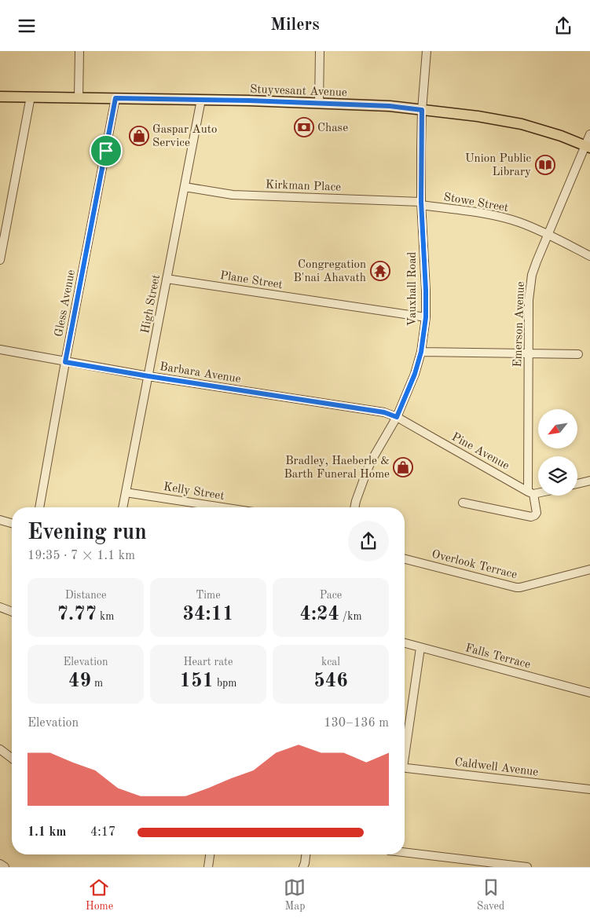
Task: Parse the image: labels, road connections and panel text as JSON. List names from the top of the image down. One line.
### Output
{"streets":{"main road":["Stuyvesant Avenue"],"street":["Kirkman Place","Stowe Street","Plane Street","Vauxhall Road","Gless Avenue","High Street","Emerson Avenue","Barbara Avenue","Pine Avenue","Kelly Street","Overlook Terrace","Falls Terrace","Caldwell Avenue"]},"crossings":[["Stuyvesant Avenue","Vauxhall Road"],["Stuyvesant Avenue","Gless Avenue"],["Stuyvesant Avenue","High Street"],["Stuyvesant Avenue","Emerson Avenue"],["Kirkman Place","Stowe Street"],["Kirkman Place","Vauxhall Road"],["Kirkman Place","High Street"],["Stowe Street","Vauxhall Road"],["Stowe Street","Emerson Avenue"],["Plane Street","Vauxhall Road"],["Plane Street","High Street"],["Vauxhall Road","Barbara Avenue"],["Vauxhall Road","Pine Avenue"],["Gless Avenue","Barbara Avenue"],["High Street","Barbara Avenue"],["High Street","Kelly Street"],["Emerson Avenue","Pine Avenue"],["Barbara Avenue","Pine Avenue"]],"places":{"bank":["Chase"],"shop":["Gaspar Auto Service","Bradley, Haeberle & Barth Funeral Home"],"library":["Union Public Library"],"temple":["Congregation B'nai Ahavath"]},"north":"bottom left","page":{"header":"Milers","heading":["Evening run","19:35 · 7 × 1.1 km"],"stats":[["Distance","7.77 km"],["Time","34:11"],["Pace","4:24 /km"],["Elevation","49 m"],["Heart rate","151 bpm"],["kcal","546"]],"chart":["Elevation","130–136 m"],"list":[{"name":"1.1 km","note":"4:17"}],"tabs":["Home","Map","Saved"]}}
